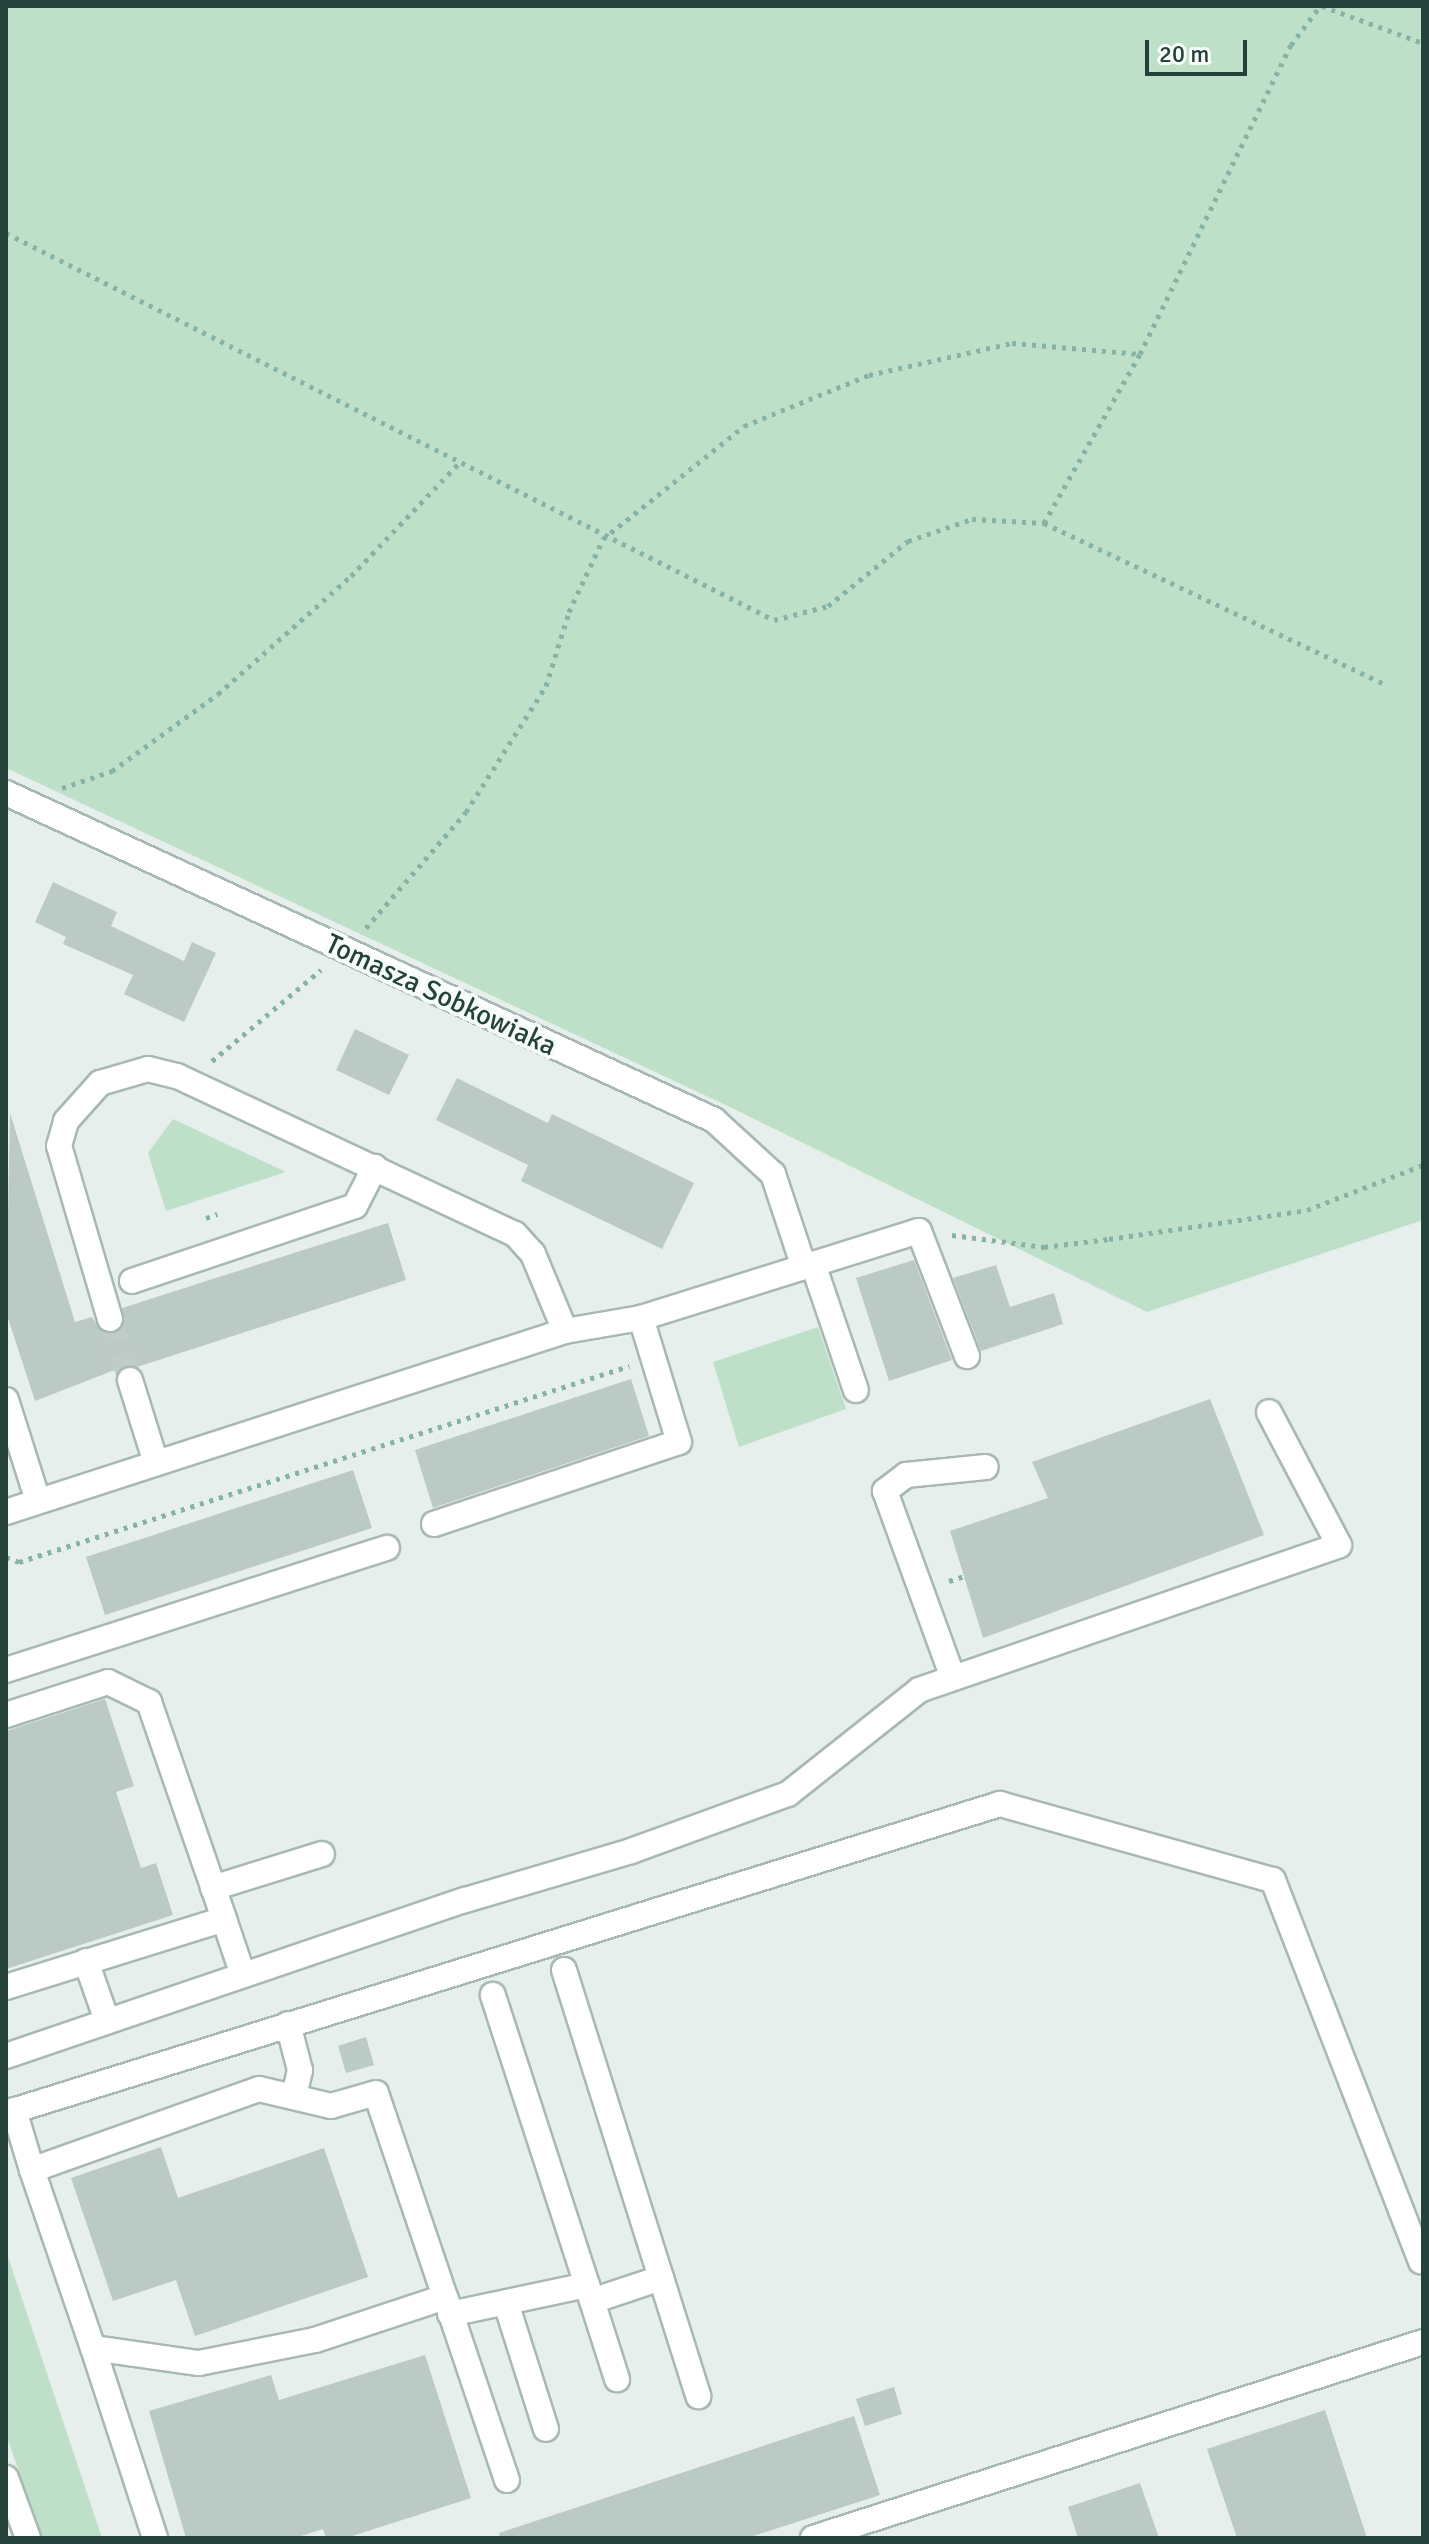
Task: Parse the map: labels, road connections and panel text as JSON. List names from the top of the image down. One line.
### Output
{"streets":{"street":["Tomasza Sobkowiaka"]},"scale_bar":"20 m"}
